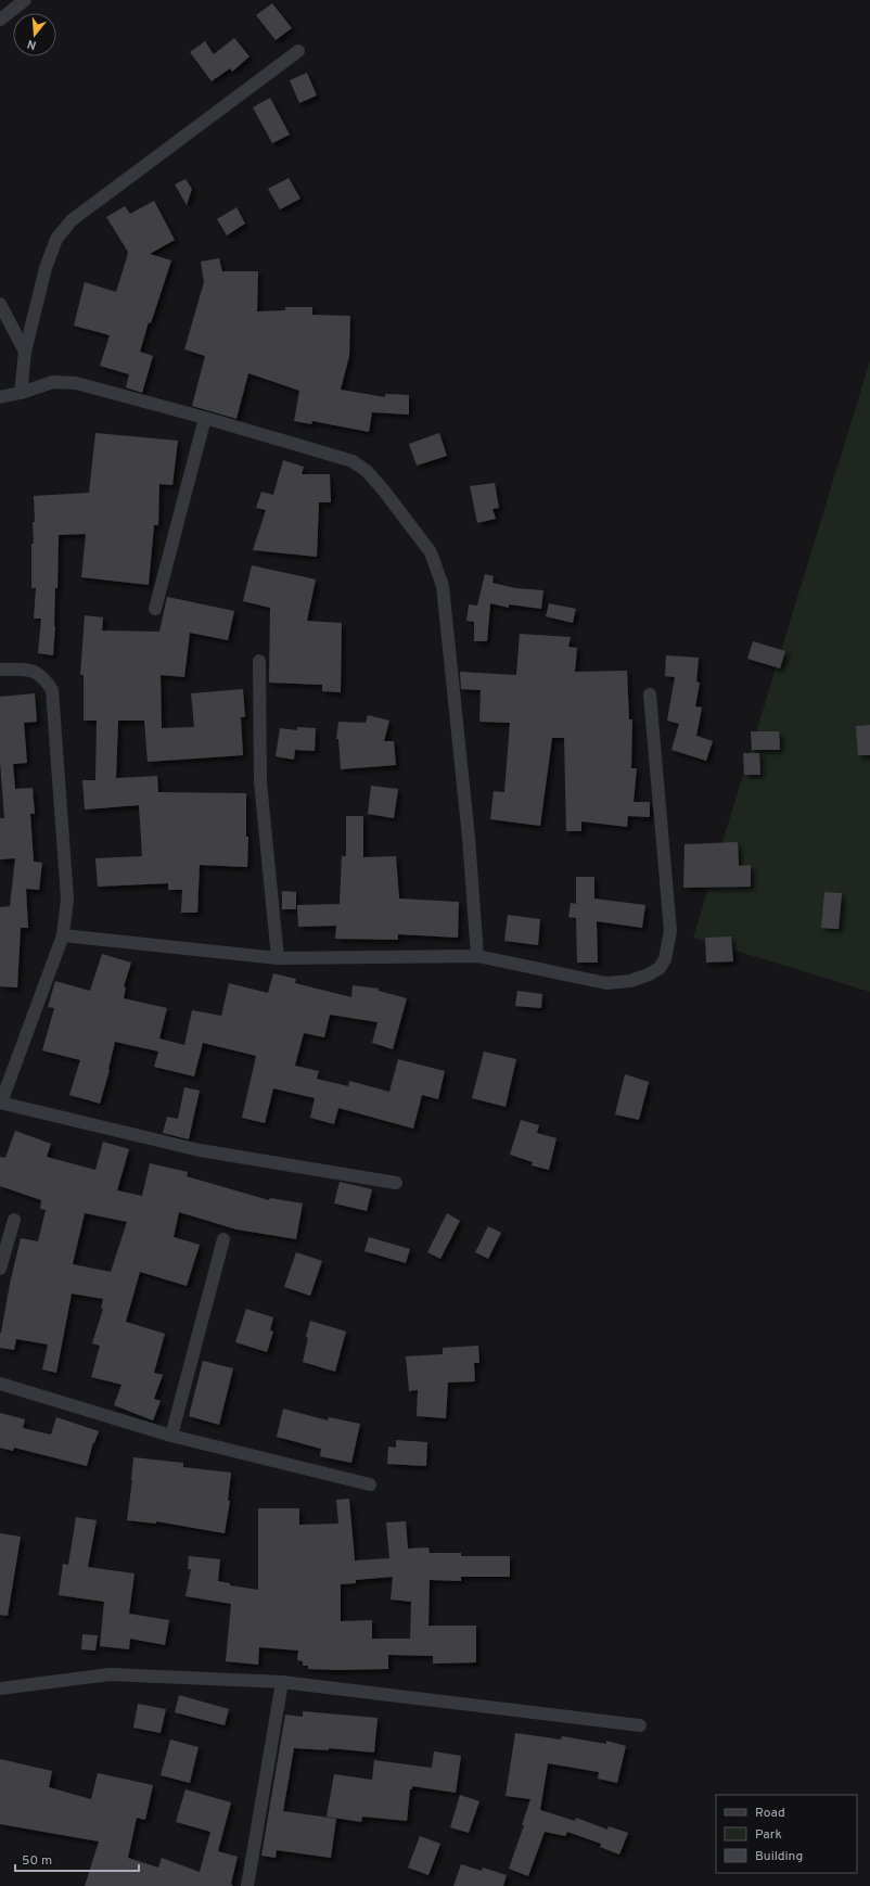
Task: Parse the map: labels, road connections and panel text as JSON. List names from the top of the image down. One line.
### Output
{"legend":["Road","Park","Building"],"scale_bar":"50 m","north":"bottom"}
